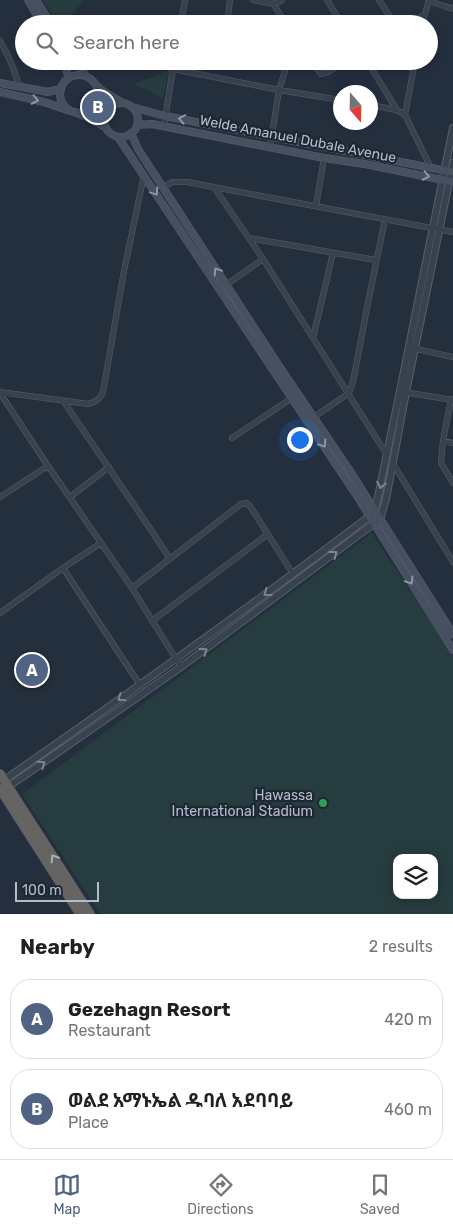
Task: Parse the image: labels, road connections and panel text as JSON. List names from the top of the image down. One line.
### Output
{"streets":{"main road":["Welde Amanuel Dubale Avenue"]},"places":["Hawassa International Stadium"],"scale_bar":"100 m","north":"bottom","page":{"search":"Search here","pins":["B","A"],"scale":"100 m","heading":["Nearby","2 results"],"list":[{"mark":"A","name":"Gezehagn Resort","note":"Restaurant","value":"420 m"},{"mark":"B","name":"ወልደ አማኑኤል ዱባለ አደባባይ","note":"Place","value":"460 m"}],"nav":["Map","Directions","Saved"]}}
